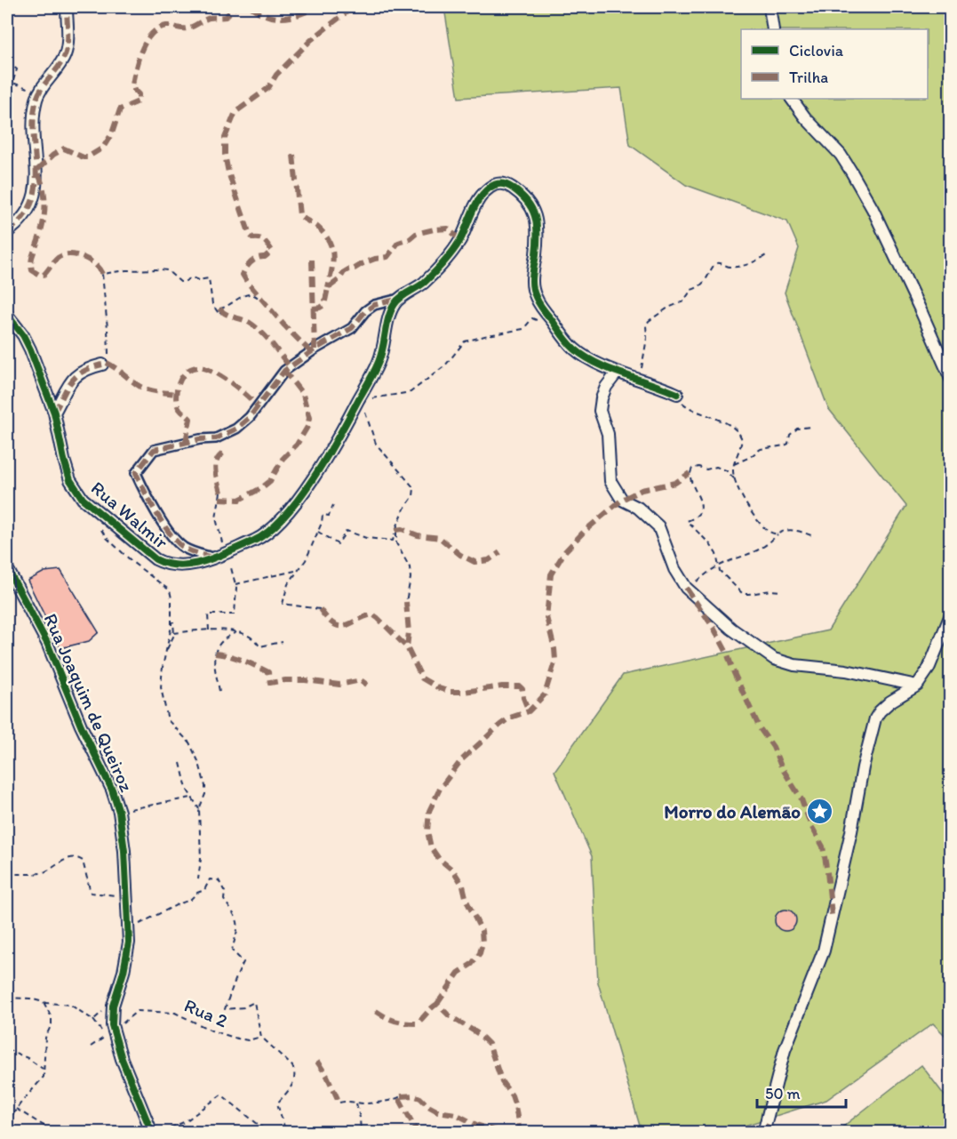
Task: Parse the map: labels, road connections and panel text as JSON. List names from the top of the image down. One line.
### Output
{"streets":{"street":["Rua Walmir","Rua Joaquim de Queiroz"],"path":["Rua 2"]},"crossings":[["Rua Joaquim de Queiroz","Rua 2"]],"places":{"place":["Morro do Alemão"]},"legend":["Ciclovia","Trilha"],"scale_bar":"50 m"}
